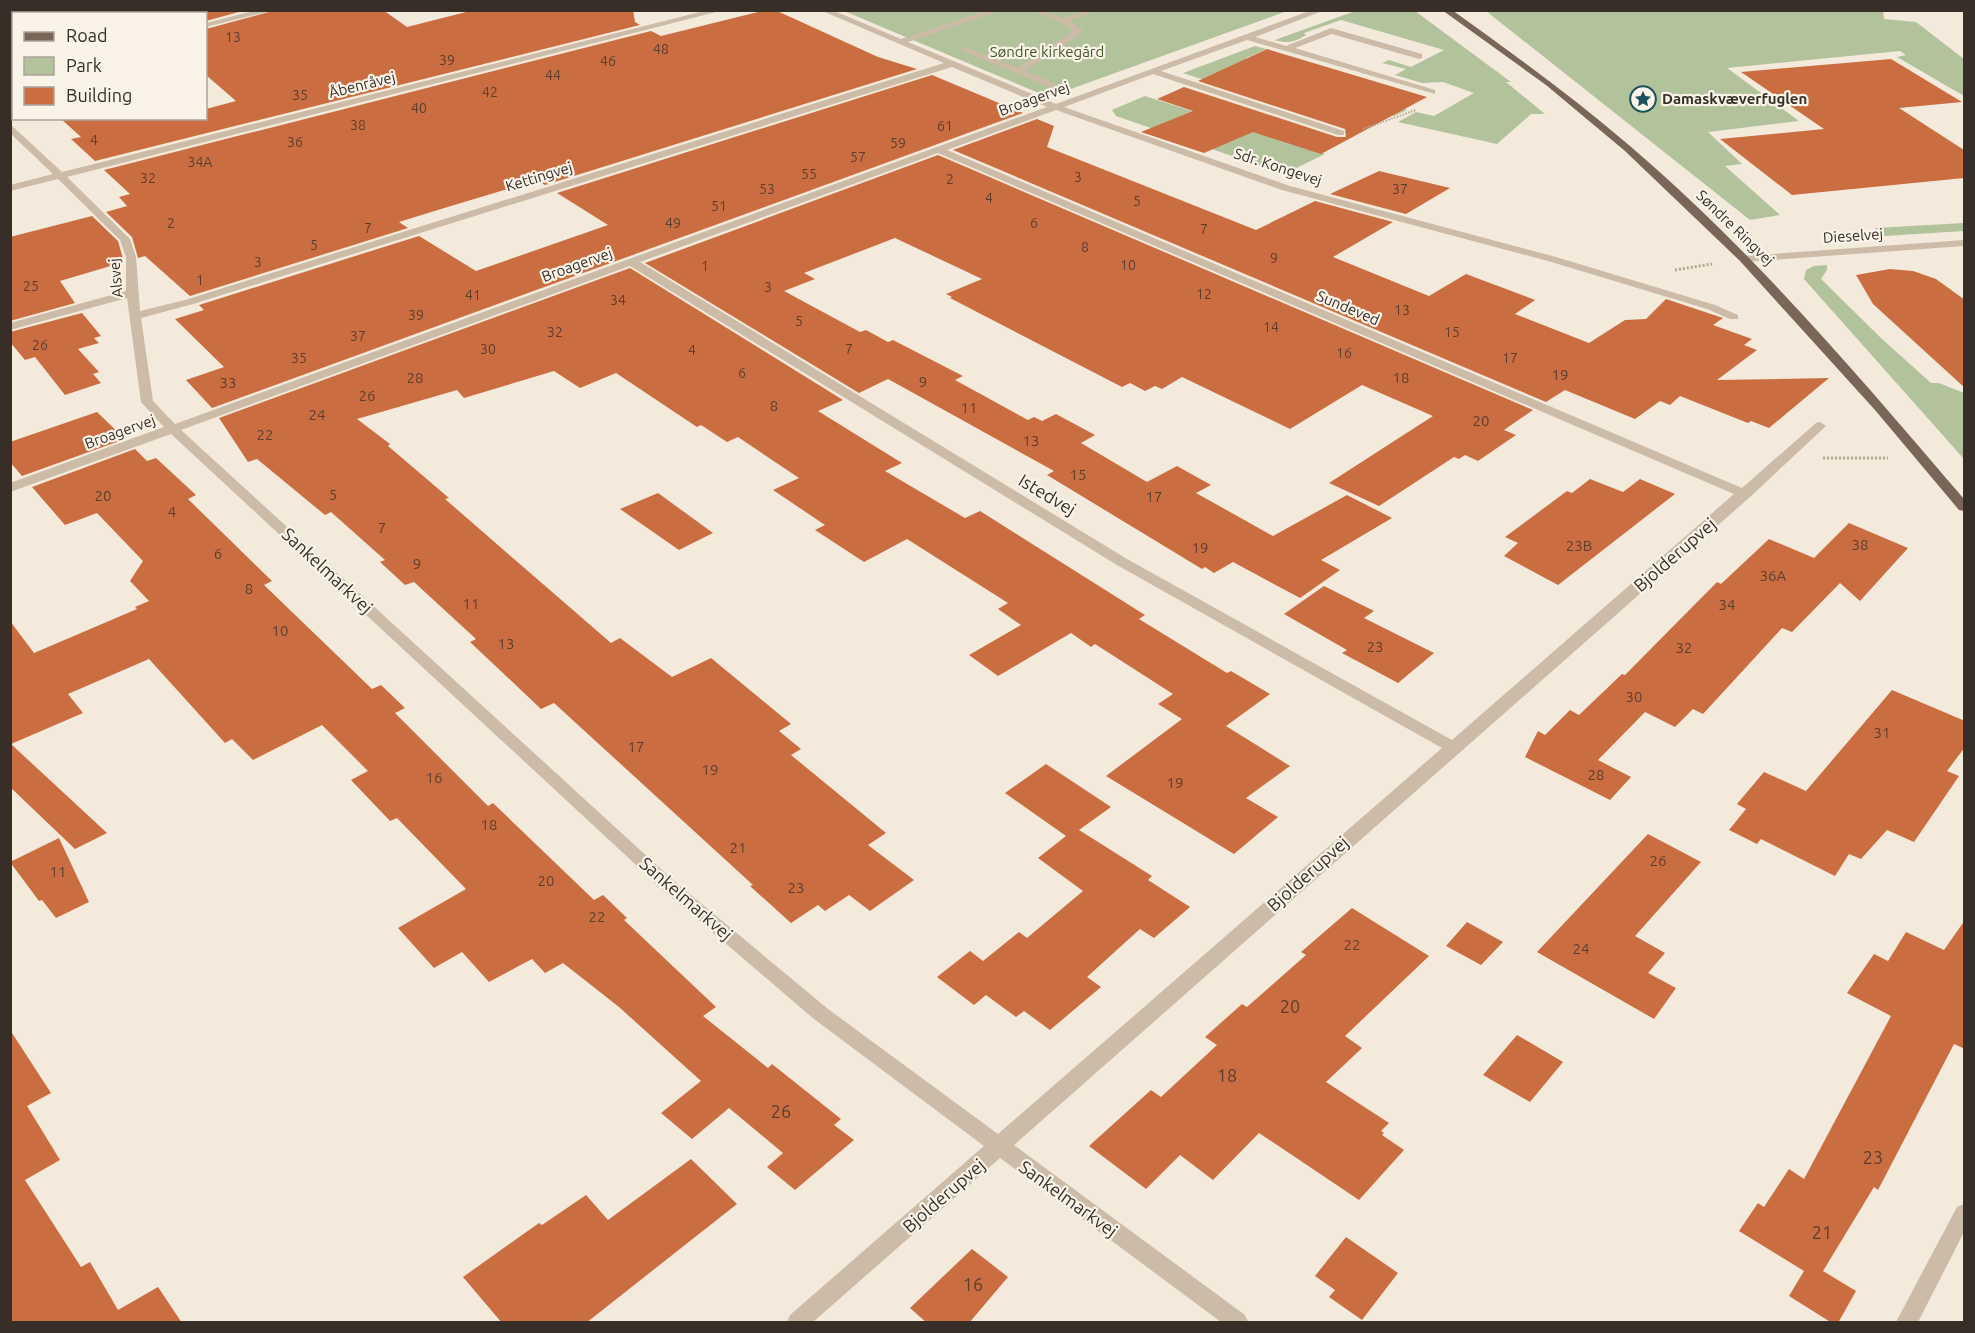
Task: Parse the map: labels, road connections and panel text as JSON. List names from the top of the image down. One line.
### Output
{"streets":{"main road":["Søndre Ringvej"],"street":["Åbenråvej","Broagervej","Sdr. Kongevej","Kettingvej","Dieselvej","Alsvej","Sundeved","Istedvej","Bjolderupvej","Sankelmarkvej"]},"crossings":[["Åbenråvej","Alsvej"],["Broagervej","Sdr. Kongevej"],["Broagervej","Alsvej"],["Broagervej","Sundeved"],["Broagervej","Istedvej"],["Broagervej","Sankelmarkvej"],["Sdr. Kongevej","Kettingvej"],["Kettingvej","Alsvej"],["Søndre Ringvej","Dieselvej"],["Alsvej","Sankelmarkvej"],["Sundeved","Bjolderupvej"],["Istedvej","Bjolderupvej"],["Bjolderupvej","Sankelmarkvej"]],"parks":["Søndre kirkegård"],"places":{"place":["Damaskvæverfuglen"]},"house_numbers":["13","48","39","46","44","42","35","40","38","61","4","36","59","57","34A","55","3","32","2","53","37","4","5","51","2","49","6","7","7","5","8","9","3","10","1","1","25","3","12","41","34","13","39","5","14","32","15","37","26","30","7","4","16","35","17","6","19","28","18","9","33","26","8","11","24","20","22","13","15","5","20","17","4","7","38","23B","19","6","9","36A","8","11","34","10","13","23","32","30","31","17","19","28","16","19","18","21","26","11","20","23","22","22","24","20","18","26","23","21","16"],"legend":["Road","Park","Building"]}
